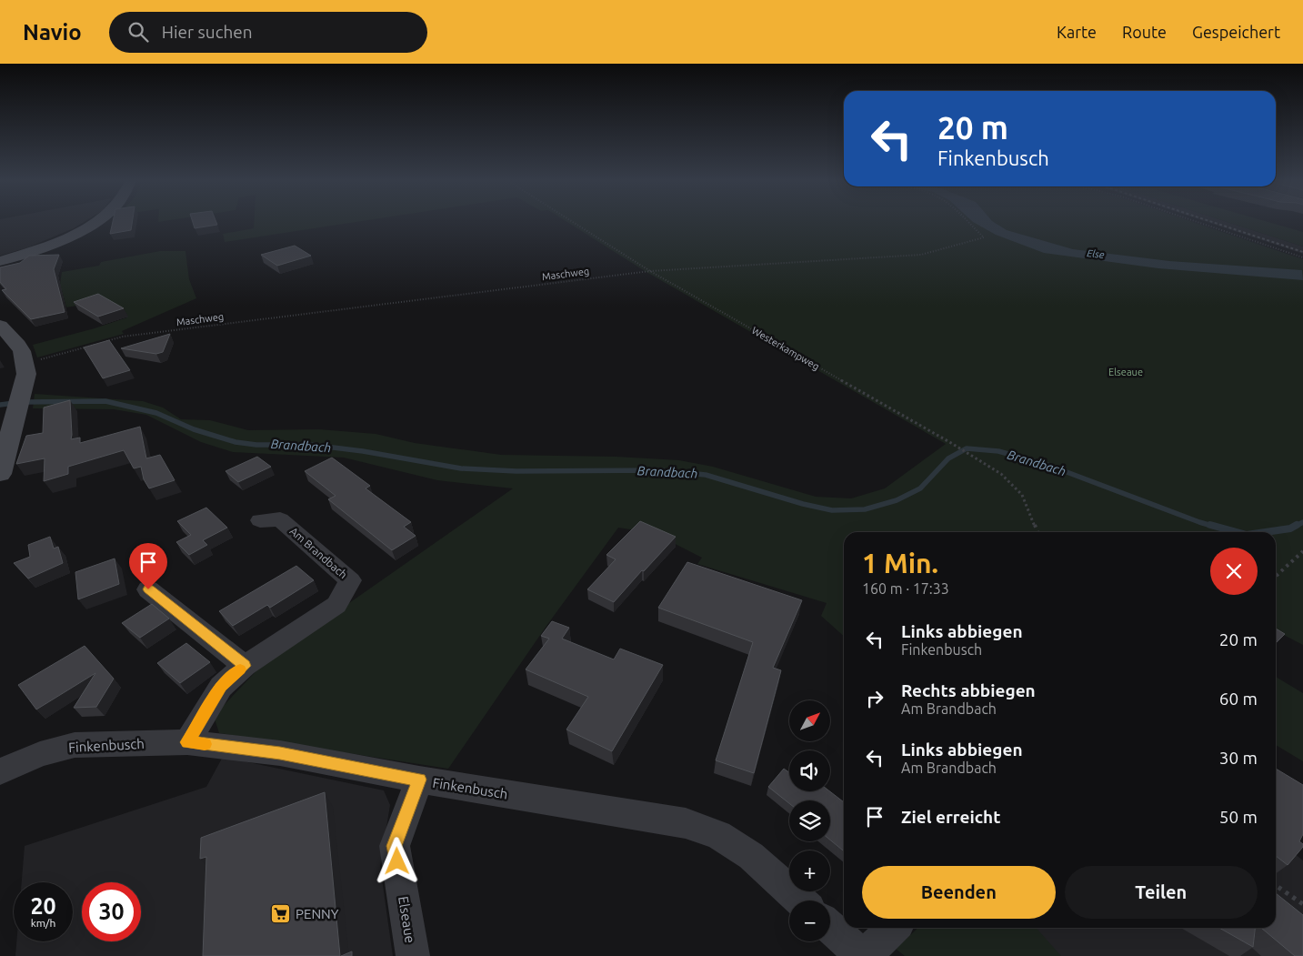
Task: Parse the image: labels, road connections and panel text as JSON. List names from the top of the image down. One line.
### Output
{"streets":{"street":["Am Brandbach","Finkenbusch","Elseaue"],"path":["Maschweg","Westerkampweg"]},"crossings":[["Maschweg","Westerkampweg"],["Am Brandbach","Finkenbusch"],["Finkenbusch","Elseaue"]],"water":["Else","Brandbach"],"parks":["Elseaue"],"places":{"supermarket":["PENNY"]},"north":"top right","page":{"header":"Navio","search":"Hier suchen","nav":["Karte","Route","Gespeichert"],"turn":["20 m","Finkenbusch"],"heading":["1 Min.","160 m · 17:33"],"list":[{"name":"Links abbiegen","note":"Finkenbusch","value":"20 m"},{"name":"Rechts abbiegen","note":"Am Brandbach","value":"60 m"},{"name":"Links abbiegen","note":"Am Brandbach","value":"30 m"},{"name":"Ziel erreicht","value":"50 m"}],"map_buttons":["+","−"],"buttons":["Beenden","Teilen"],"speed":"20 km/h","limit":"30"}}
